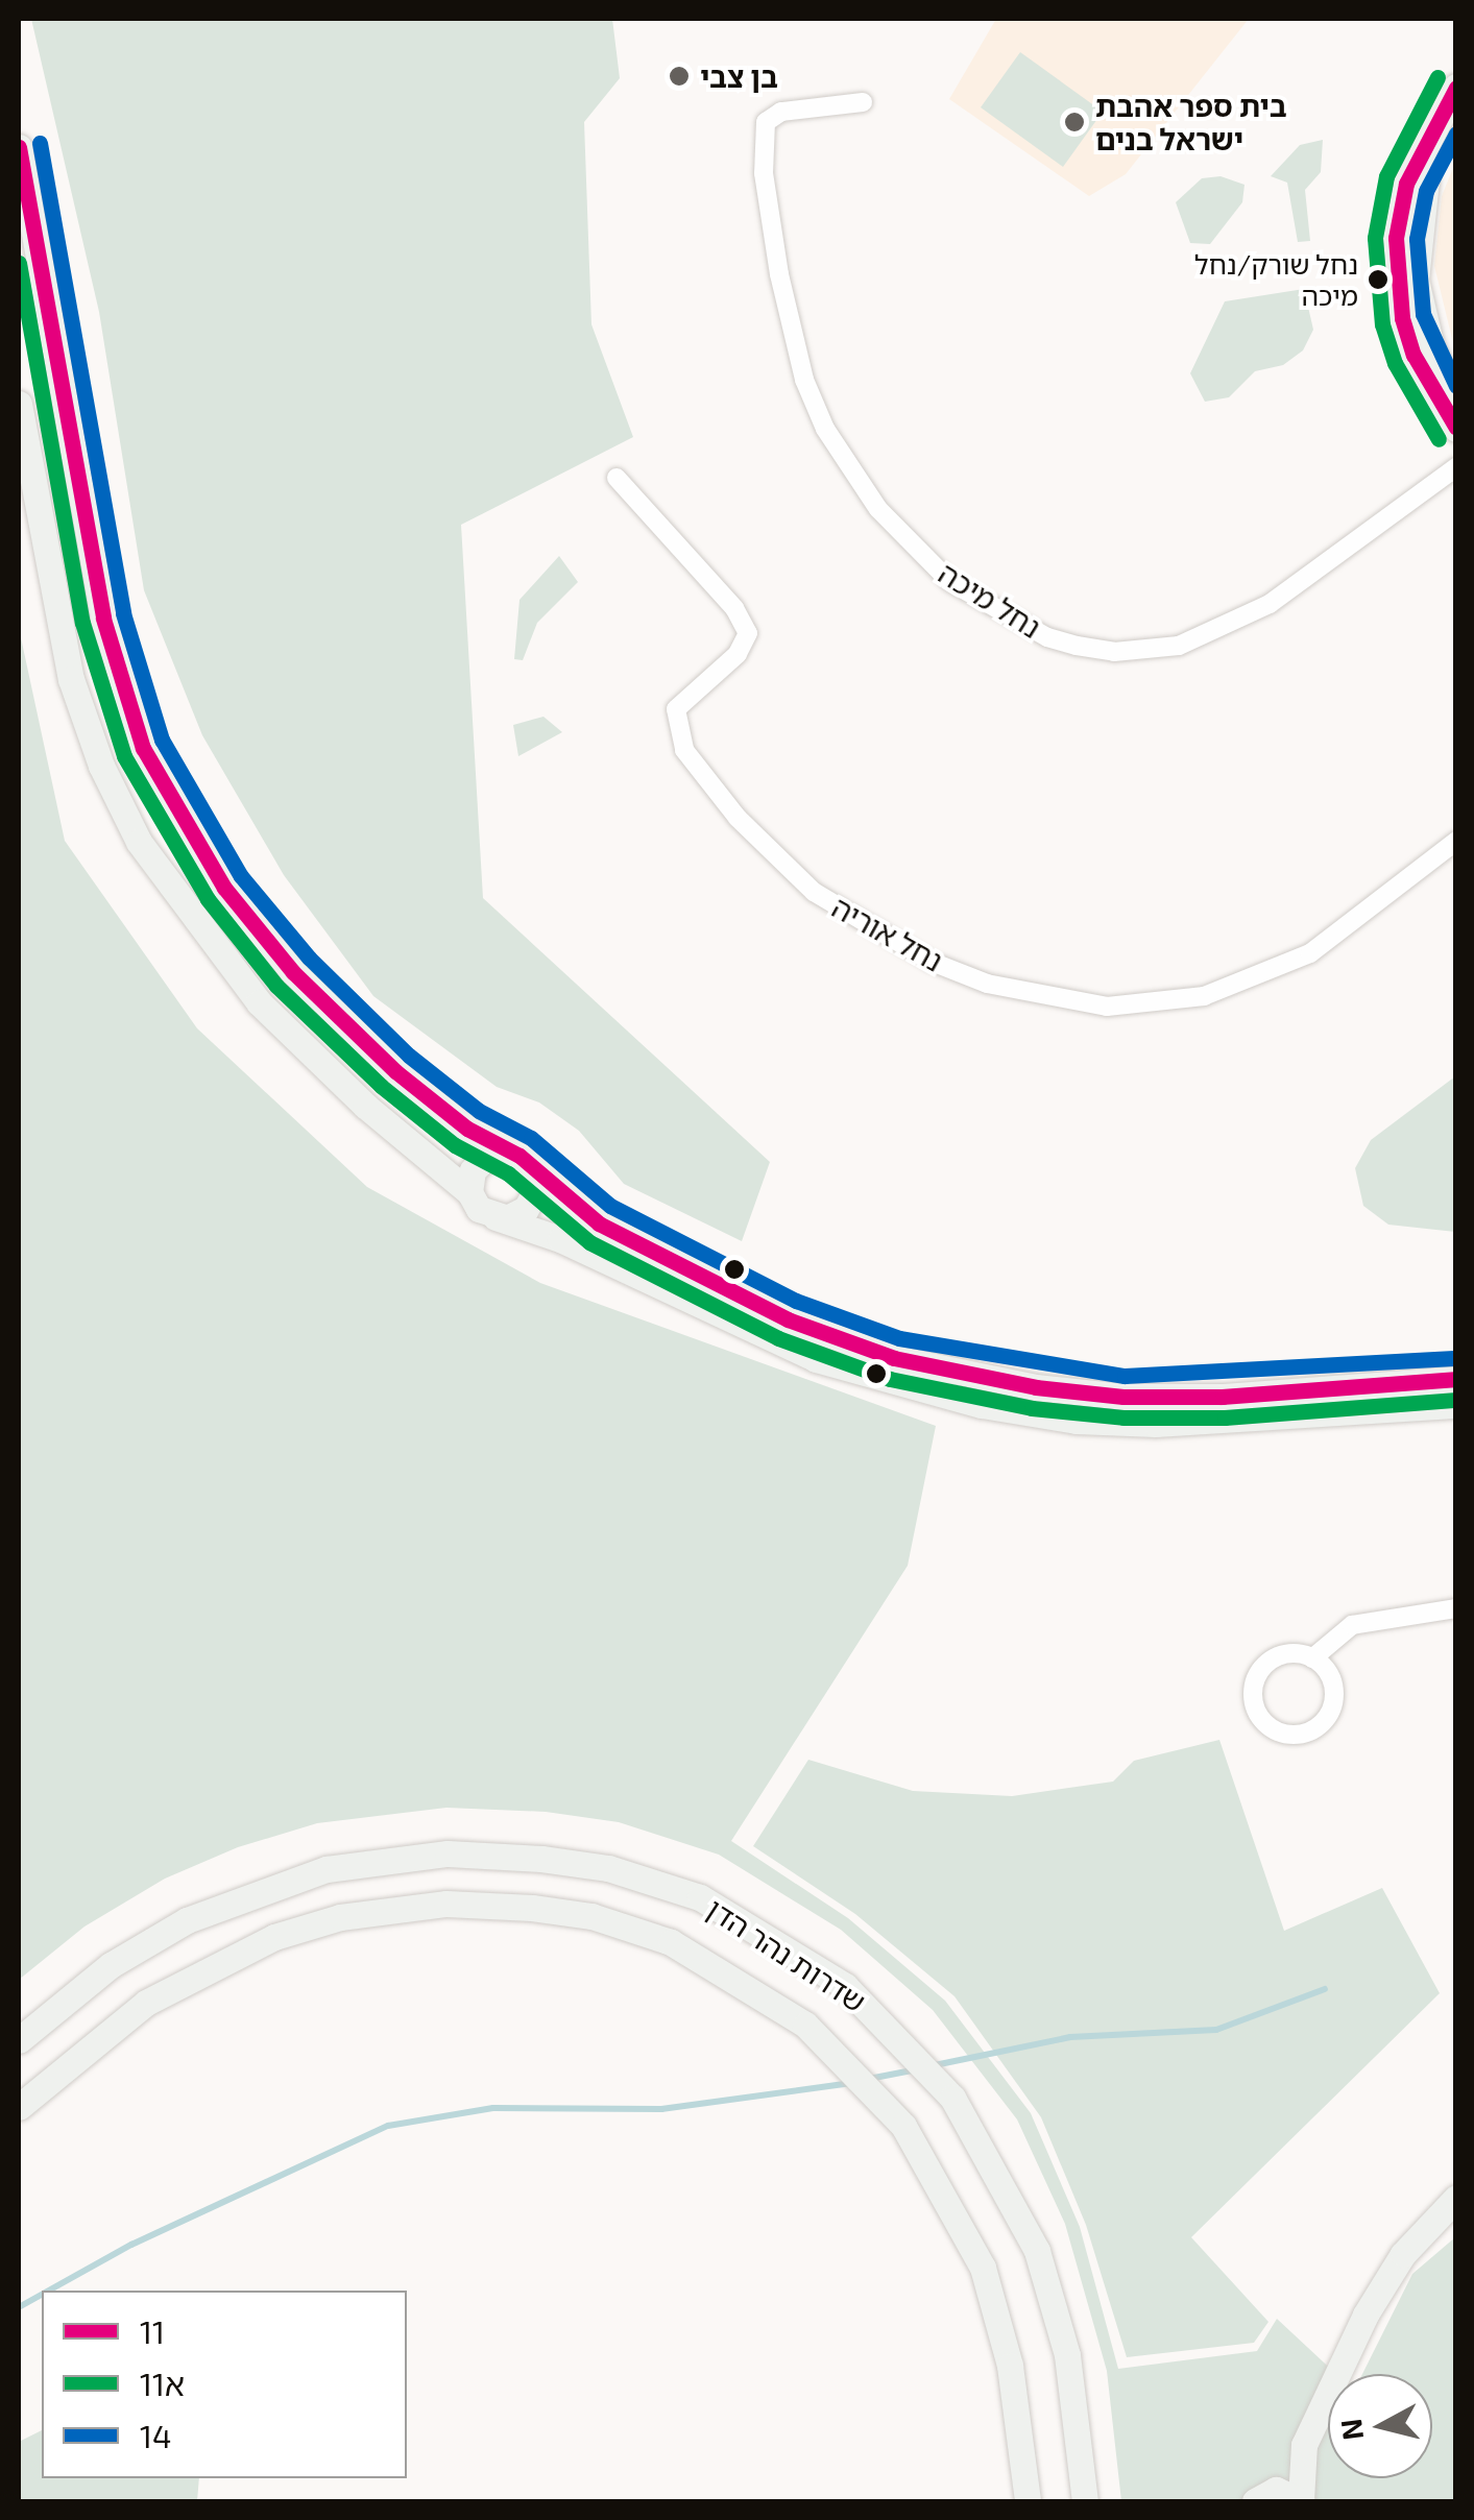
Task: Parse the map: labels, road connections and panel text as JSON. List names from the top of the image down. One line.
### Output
{"streets":{"main road":["שדרות נהר הדן"],"street":["נחל מיכה","נחל אוריה"]},"places":["בן צבי","בית ספר אהבת ישראל בנים","נחל שורק/נחל מיכה"],"lines":["transit line 11א","transit line 11","transit line 14"],"legend":["11","11א","14"],"north":"left"}
